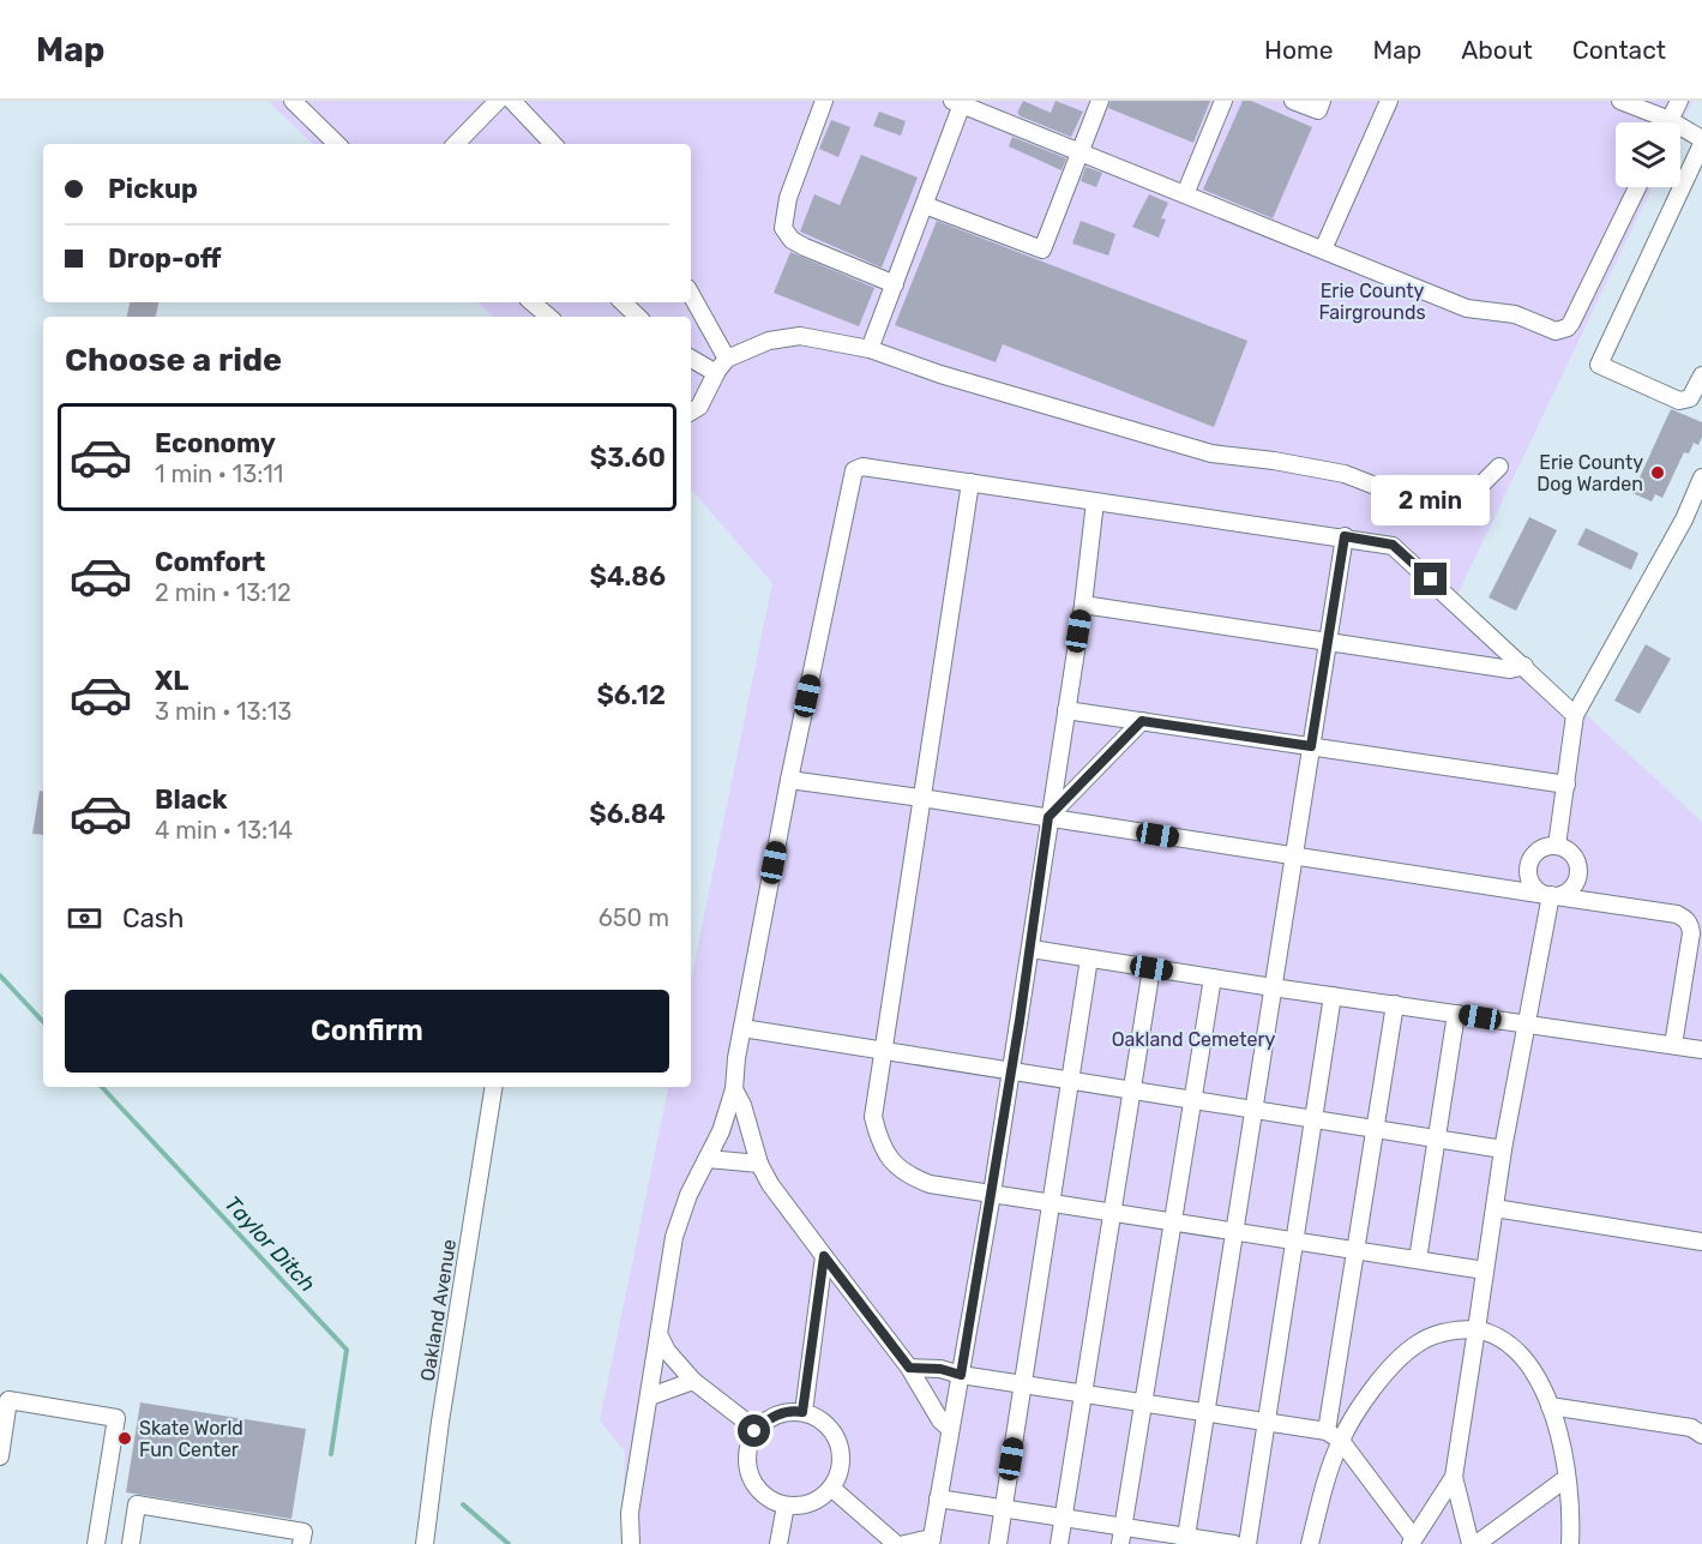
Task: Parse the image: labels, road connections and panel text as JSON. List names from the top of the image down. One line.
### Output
{"streets":{"street":["Oakland Avenue"]},"water":["Taylor Ditch"],"parks":["Erie County Fairgrounds","Oakland Cemetery"],"places":["Erie County Dog Warden","Skate World Fun Center"],"page":{"header":"Map","nav":["Home","Map","About","Contact"],"banner":["Pickup","Drop-off"],"heading":"Choose a ride","list":[{"name":"Economy","note":"1 min · 13:11","value":"$3.60"},{"name":"Comfort","note":"2 min · 13:12","value":"$4.86"},{"name":"XL","note":"3 min · 13:13","value":"$6.12"},{"name":"Black","note":"4 min · 13:14","value":"$6.84"}],"bubble":"2 min","pay":["Cash","650 m"],"buttons":"Confirm"}}
